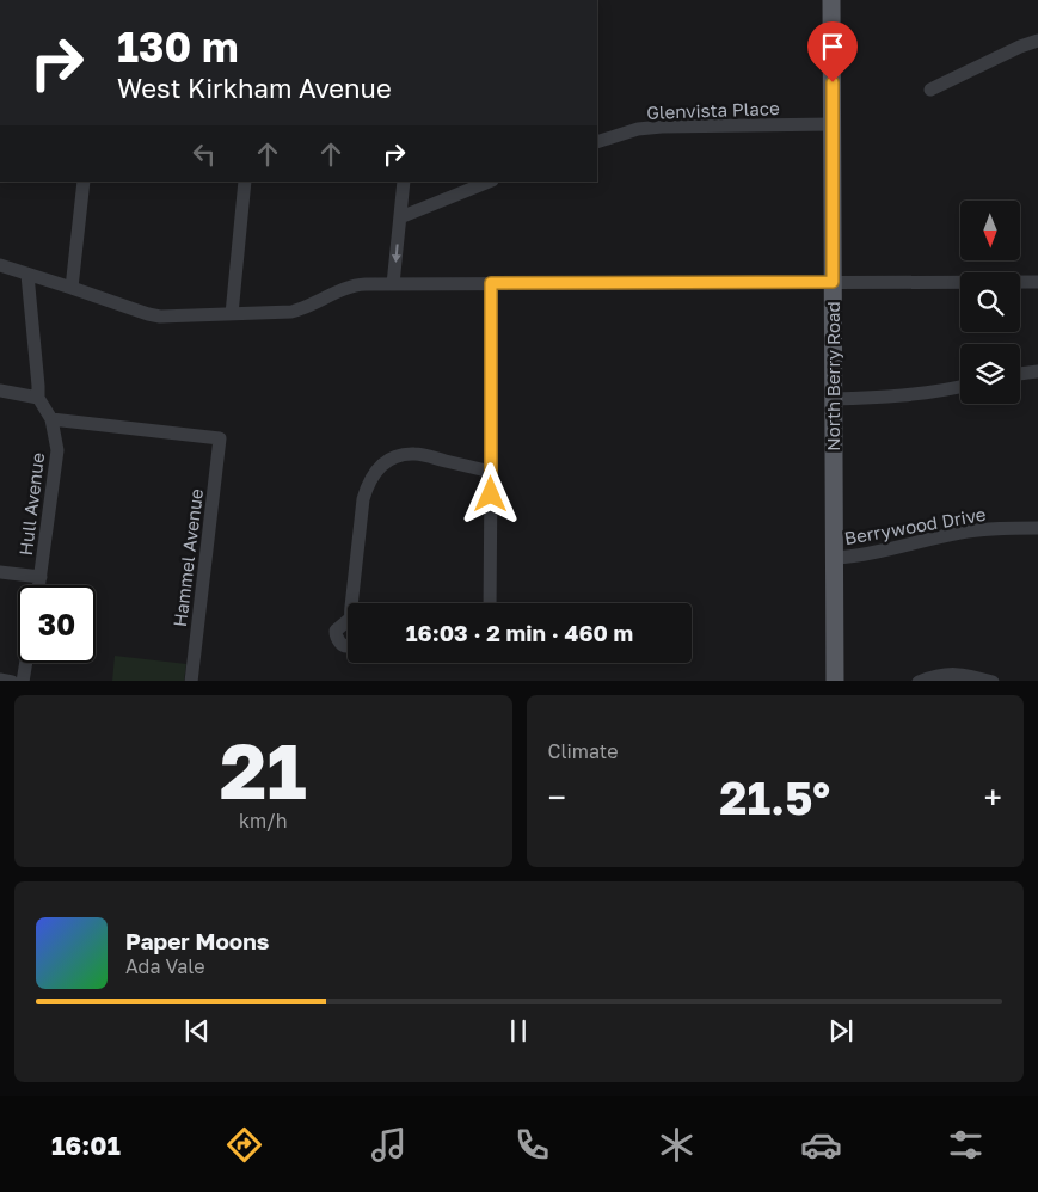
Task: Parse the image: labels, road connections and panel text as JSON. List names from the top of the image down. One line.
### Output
{"streets":{"main road":["North Berry Road"],"street":["Glenvista Place","Hull Avenue","Berrywood Drive","Hammel Avenue"]},"crossings":[["Glenvista Place","North Berry Road"],["North Berry Road","Berrywood Drive"],["Hull Avenue","Hammel Avenue"]],"north":"bottom","page":{"turn":["130 m","West Kirkham Avenue"],"limit":"30","trip":"16:03 · 2 min · 460 m","tile":[["21","km/h"],"Climate"],"heat":["−","21.5°","+"],"song":["Paper Moons","Ada Vale"],"tabs":"16:01"}}
